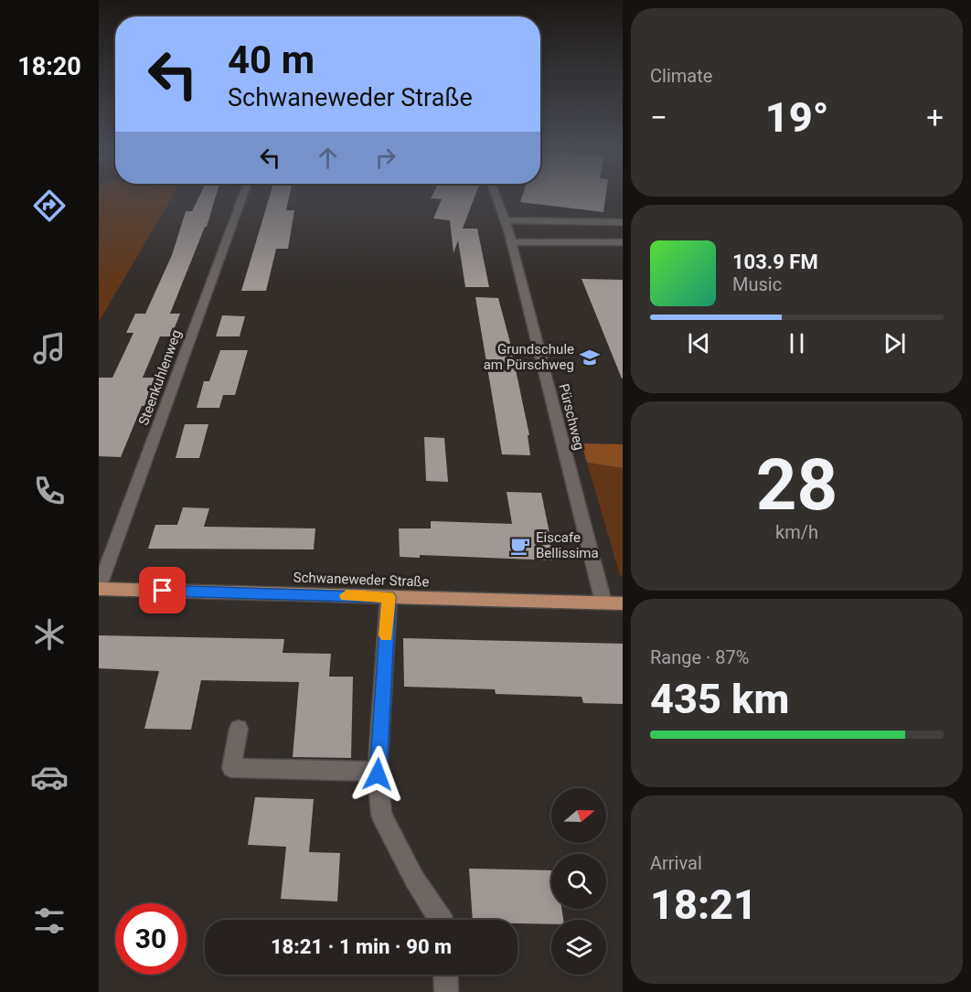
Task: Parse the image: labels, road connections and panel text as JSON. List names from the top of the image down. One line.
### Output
{"streets":{"main road":["Schwaneweder Straße"],"street":["Steenkuhlenweg","Pürschweg"]},"crossings":[["Steenkuhlenweg","Schwaneweder Straße"],["Pürschweg","Schwaneweder Straße"]],"places":{"school or university":["Grundschule am Pürschweg"],"cafe":["Eiscafe Bellissima"]},"north":"right","page":{"tabs":"18:20","tile":["Climate",["28","km/h"],["Range · 87%","435 km"],["Arrival","18:21"]],"turn":["40 m","Schwaneweder Straße"],"heat":["−","19°","+"],"song":["103.9 FM","Music"],"limit":"30","trip":"18:21 · 1 min · 90 m"}}
